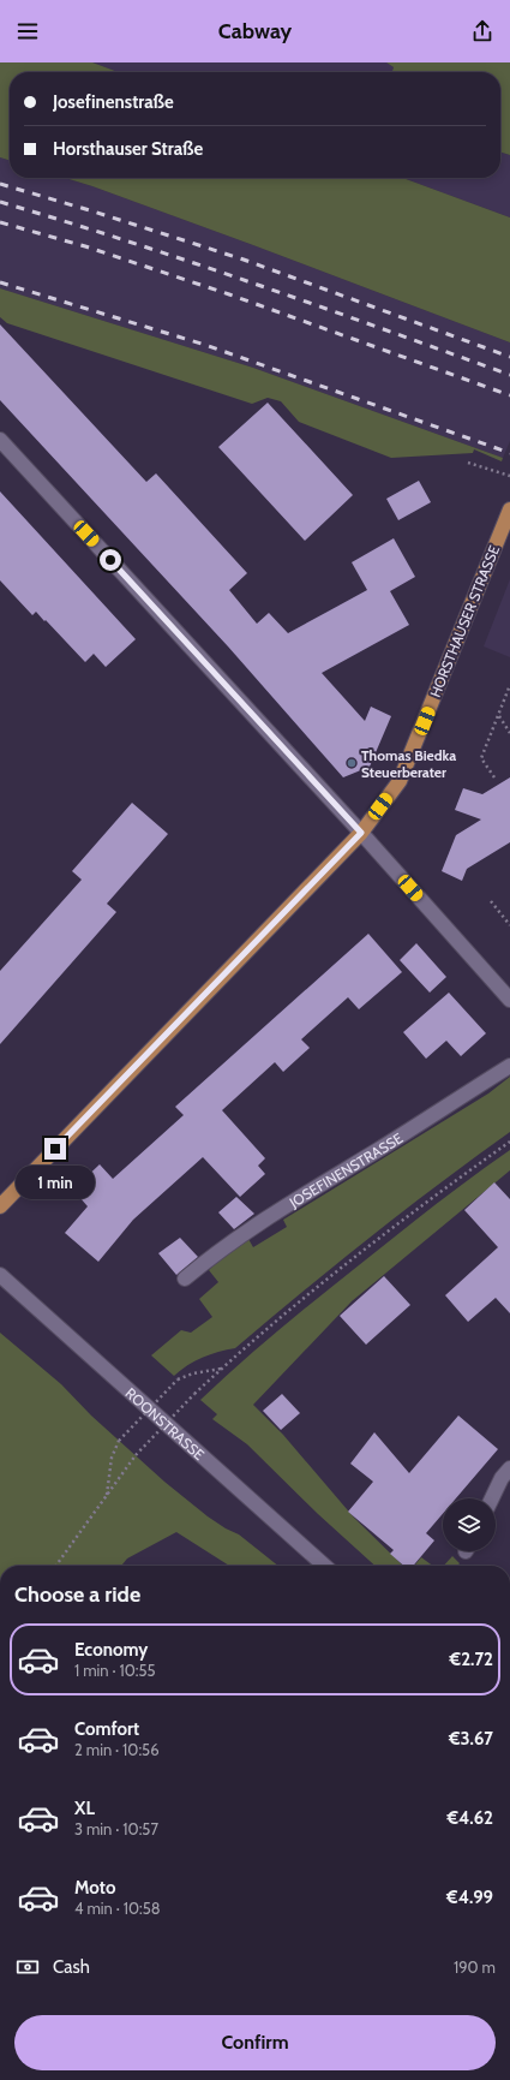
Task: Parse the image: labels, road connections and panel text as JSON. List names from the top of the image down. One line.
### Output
{"streets":{"main road":["HORSTHAUSER STRASSE"],"street":["JOSEFINENSTRASSE","ROONSTRASSE"]},"places":["Thomas Biedka Steuerberater"],"page":{"header":"Cabway","banner":["Josefinenstraße","Horsthauser Straße"],"bubble":"1 min","heading":"Choose a ride","list":[{"name":"Economy","note":"1 min · 10:55","value":"€2.72"},{"name":"Comfort","note":"2 min · 10:56","value":"€3.67"},{"name":"XL","note":"3 min · 10:57","value":"€4.62"},{"name":"Moto","note":"4 min · 10:58","value":"€4.99"}],"pay":["Cash","190 m"],"buttons":"Confirm"}}
